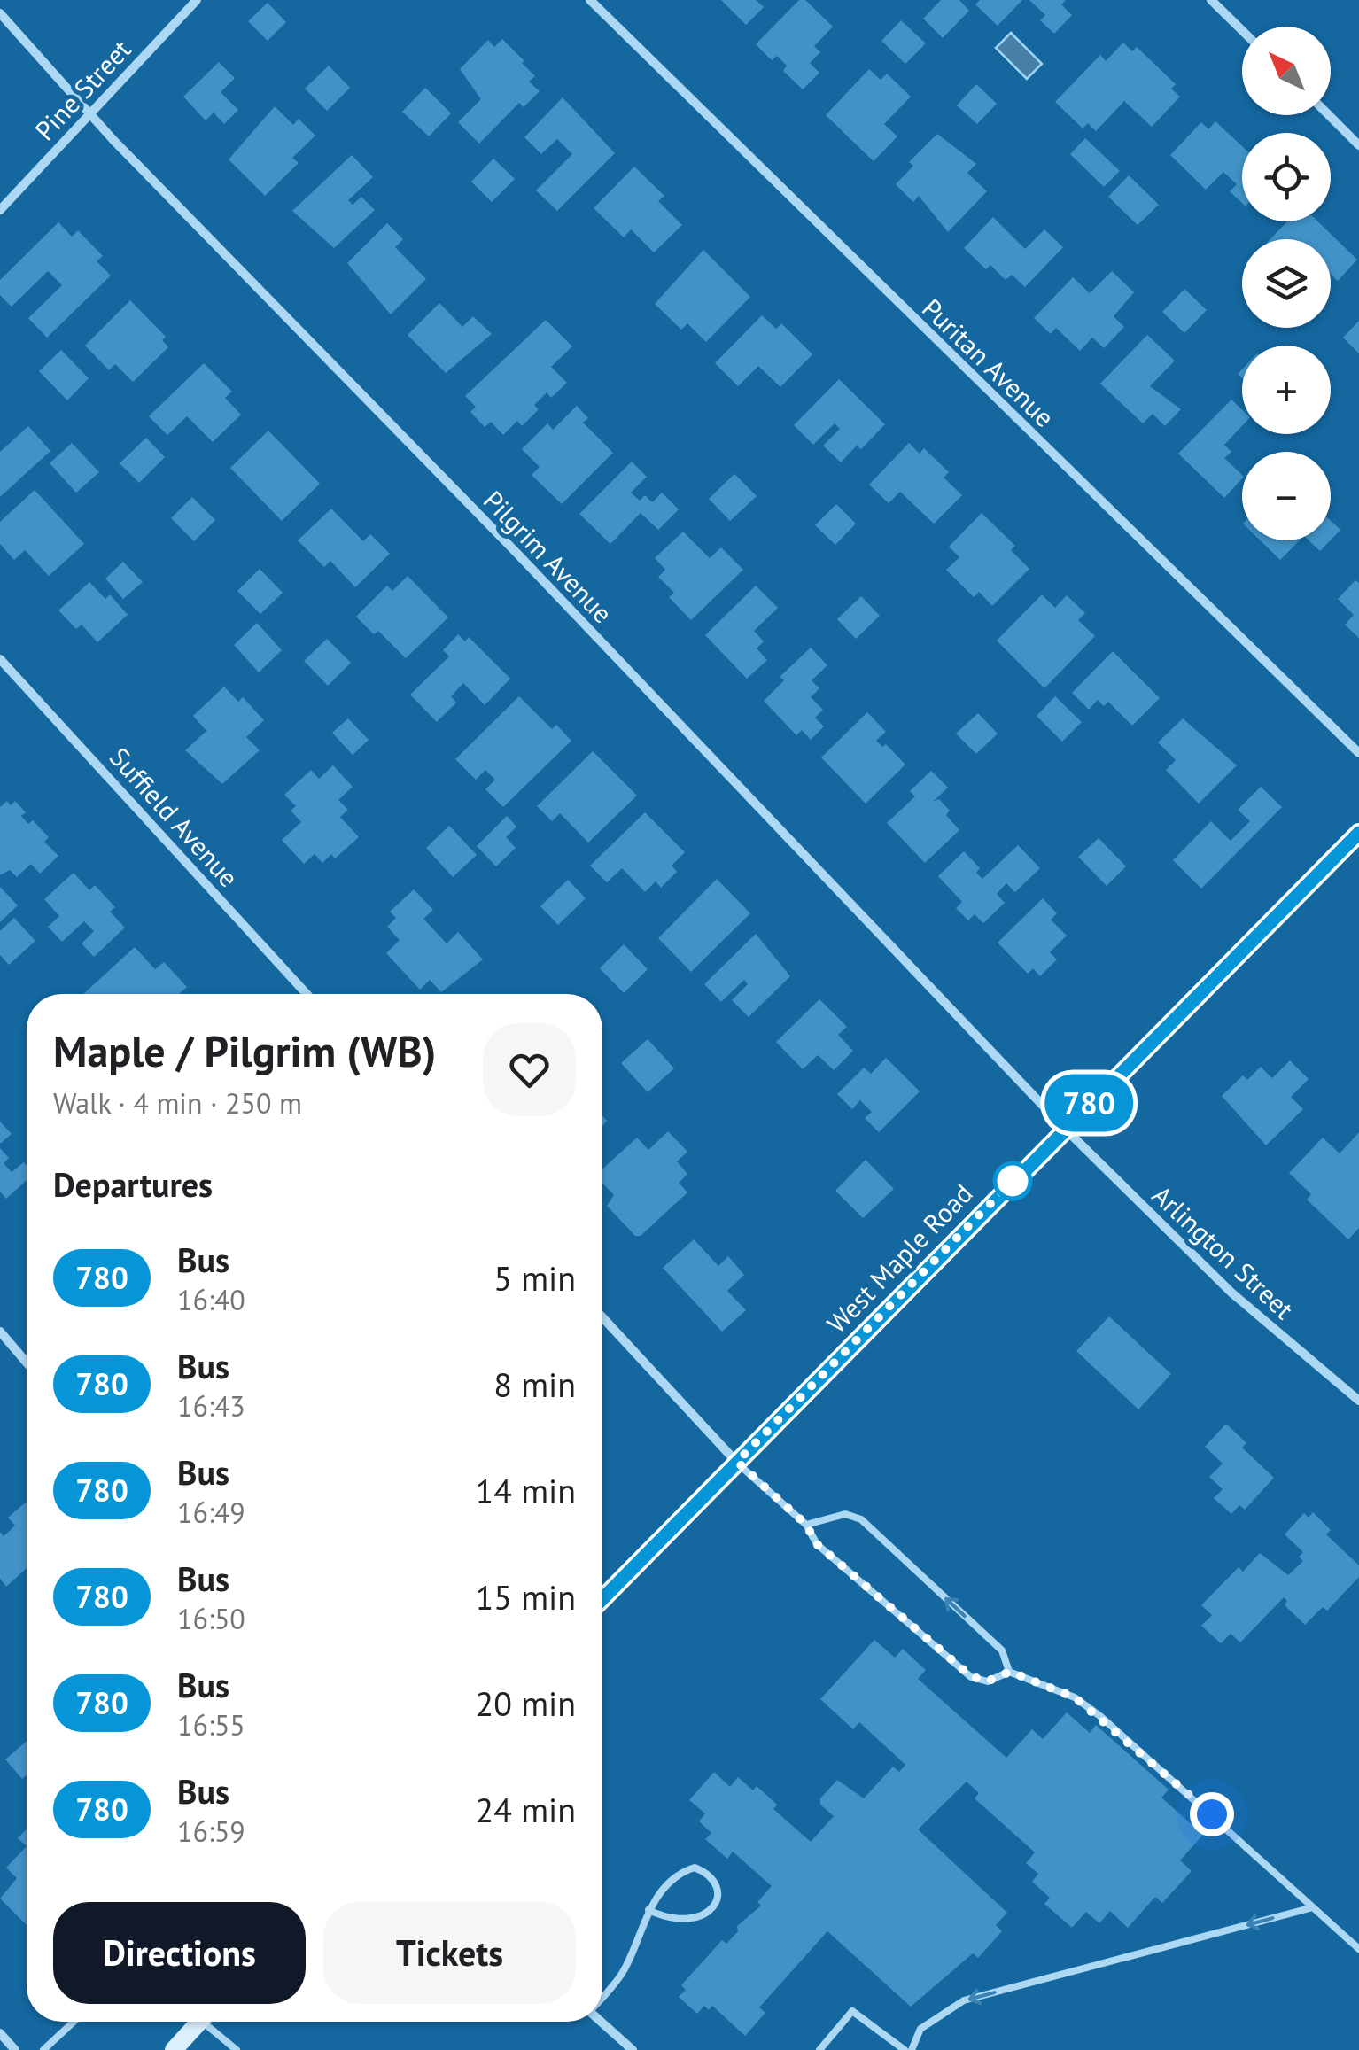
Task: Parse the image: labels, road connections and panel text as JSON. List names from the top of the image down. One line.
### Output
{"streets":{"main road":["West Maple Road"],"street":["Pine Street","Puritan Avenue","Pilgrim Avenue","Suffield Avenue","Arlington Street"]},"crossings":[["Pine Street","Pilgrim Avenue"],["Pilgrim Avenue","Arlington Street"],["Pilgrim Avenue","West Maple Road"],["Arlington Street","West Maple Road"]],"lines":["bus line 780"],"north":"top left","page":{"on_map":"780","map_buttons":["+","−"],"heading":[["Maple / Pilgrim (WB)","Walk · 4 min · 250 m"],"Departures"],"list":[{"mark":"780","name":"Bus","note":"16:40","value":"5 min"},{"mark":"780","name":"Bus","note":"16:43","value":"8 min"},{"mark":"780","name":"Bus","note":"16:49","value":"14 min"},{"mark":"780","name":"Bus","note":"16:50","value":"15 min"},{"mark":"780","name":"Bus","note":"16:55","value":"20 min"},{"mark":"780","name":"Bus","note":"16:59","value":"24 min"}],"buttons":["Directions","Tickets"]}}
